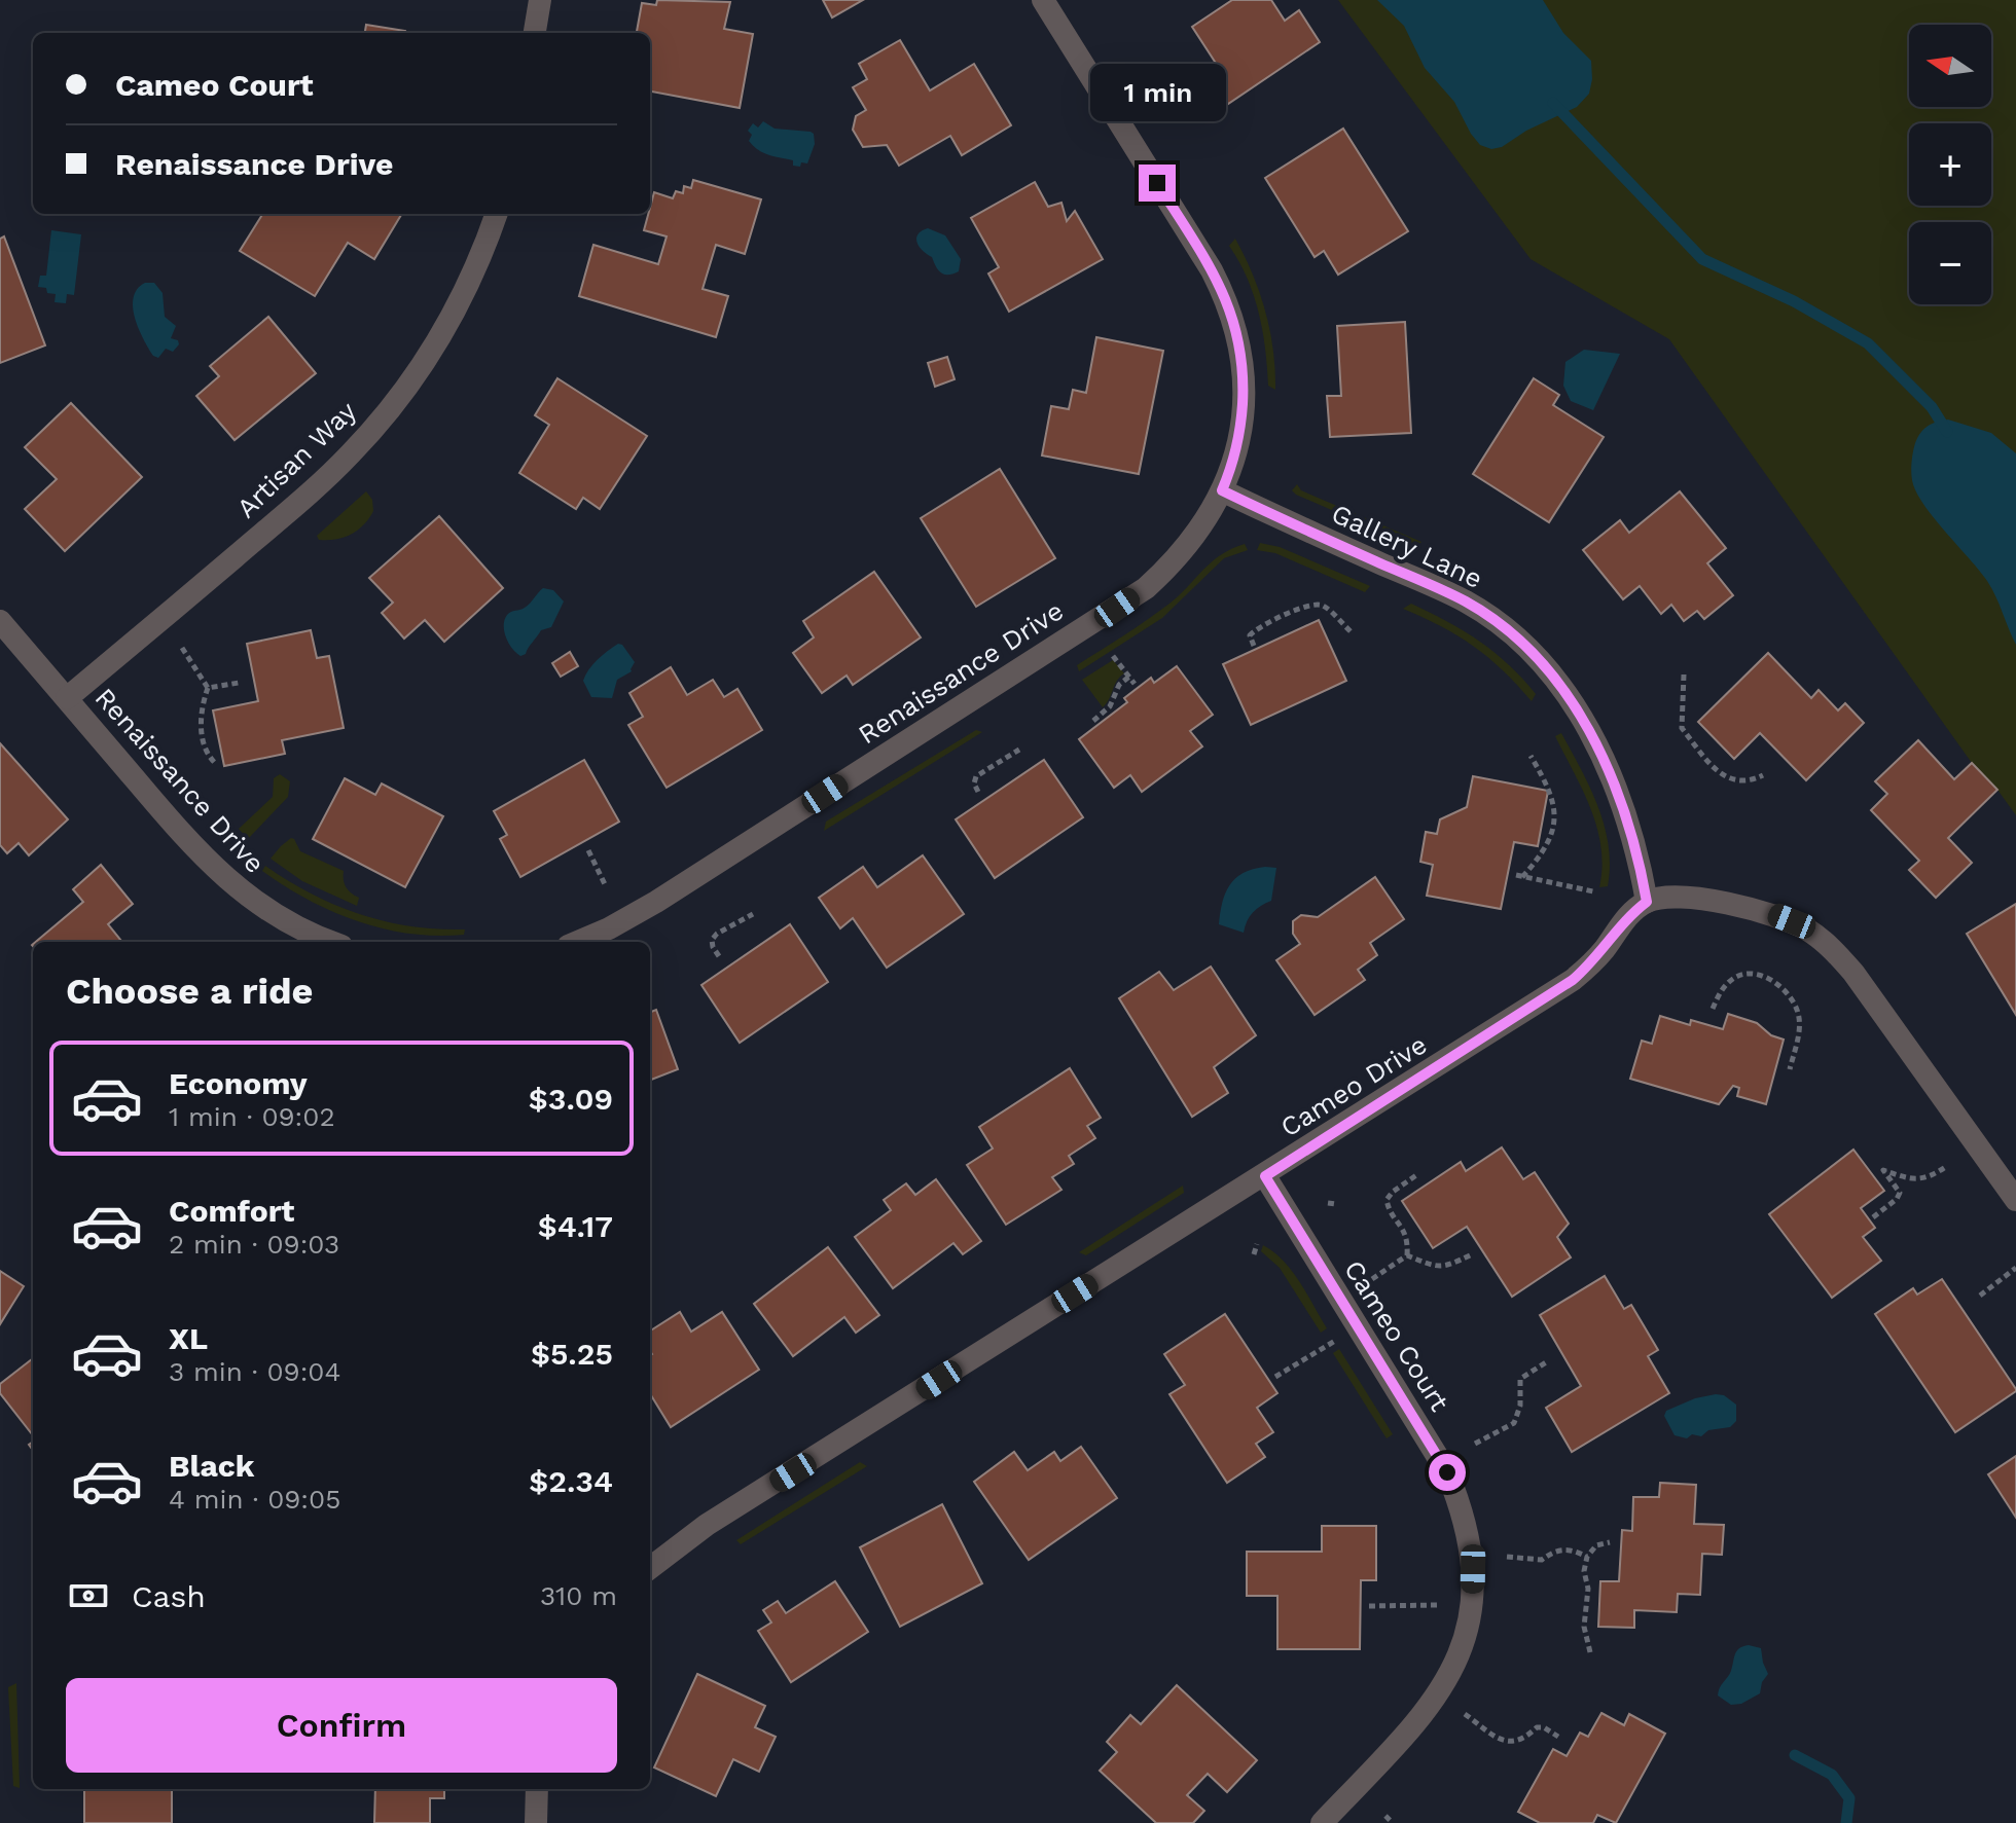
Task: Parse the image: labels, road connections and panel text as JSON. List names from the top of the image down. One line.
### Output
{"streets":{"street":["Artisan Way","Gallery Lane","Renaissance Drive","Cameo Drive","Cameo Court"]},"crossings":[["Artisan Way","Renaissance Drive"],["Gallery Lane","Renaissance Drive"],["Gallery Lane","Cameo Drive"],["Cameo Drive","Cameo Court"]],"north":"left","page":{"map_buttons":["+","−"],"banner":["Cameo Court","Renaissance Drive"],"bubble":"1 min","heading":"Choose a ride","list":[{"name":"Economy","note":"1 min · 09:02","value":"$3.09"},{"name":"Comfort","note":"2 min · 09:03","value":"$4.17"},{"name":"XL","note":"3 min · 09:04","value":"$5.25"},{"name":"Black","note":"4 min · 09:05","value":"$2.34"}],"pay":["Cash","310 m"],"buttons":"Confirm"}}
